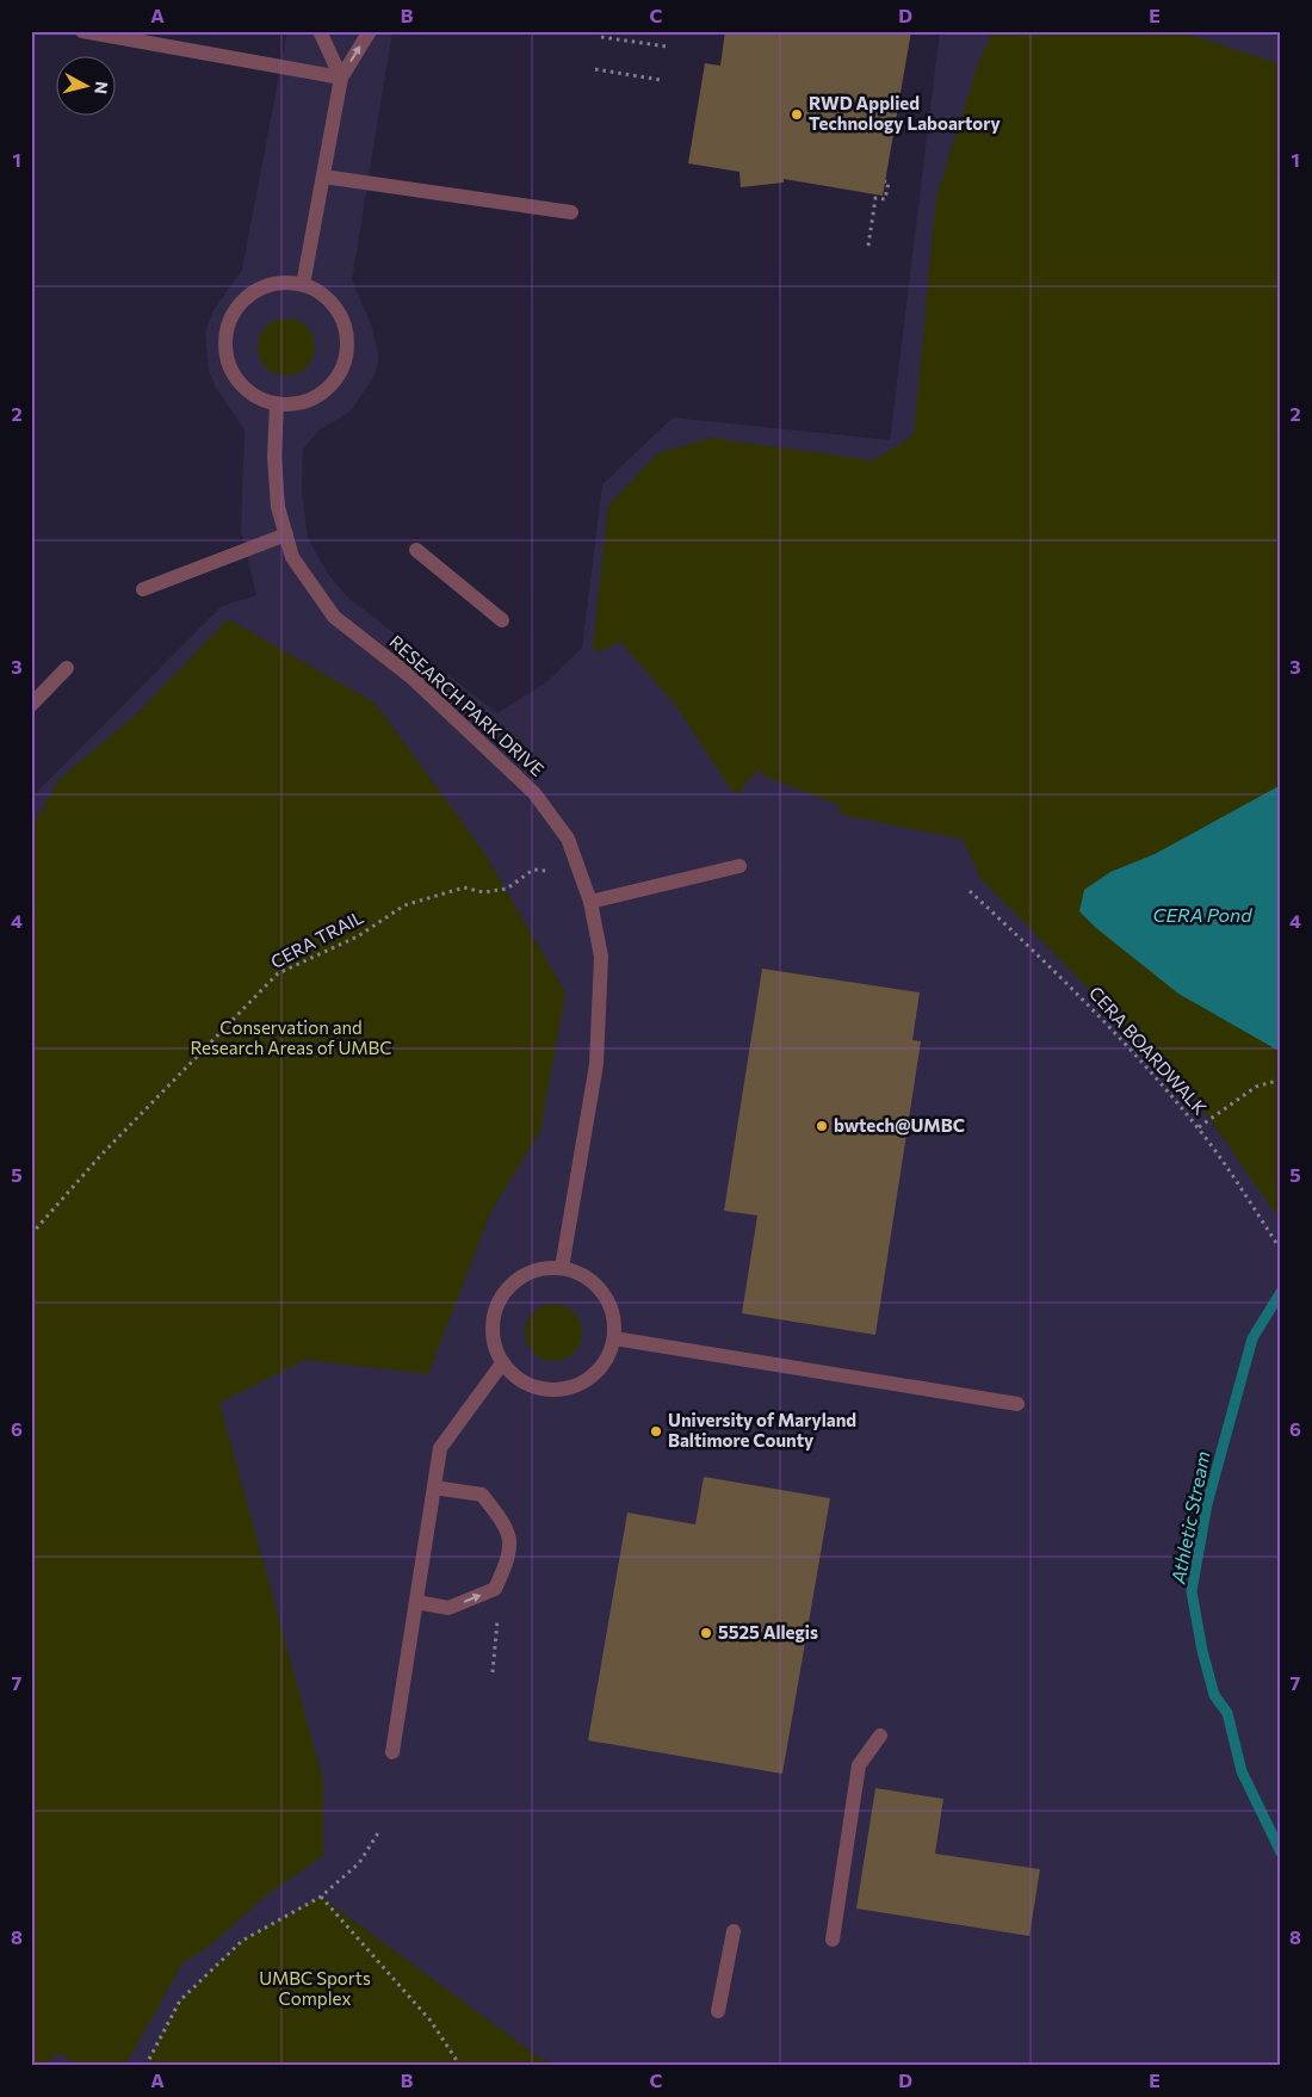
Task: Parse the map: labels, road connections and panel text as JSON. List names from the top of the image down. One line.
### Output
{"streets":{"street":["RESEARCH PARK DRIVE"],"path":["CERA TRAIL","CERA BOARDWALK"]},"water":["CERA Pond","Athletic Stream"],"parks":["Conservation and Research Areas of UMBC","UMBC Sports Complex"],"places":["RWD Applied Technology Laboartory","bwtech@UMBC","University of Maryland Baltimore County","5525 Allegis"],"north":"right","grid":{"columns":["A","B","C","D","E"],"rows":["1","2","3","4","5","6","7","8"]}}
